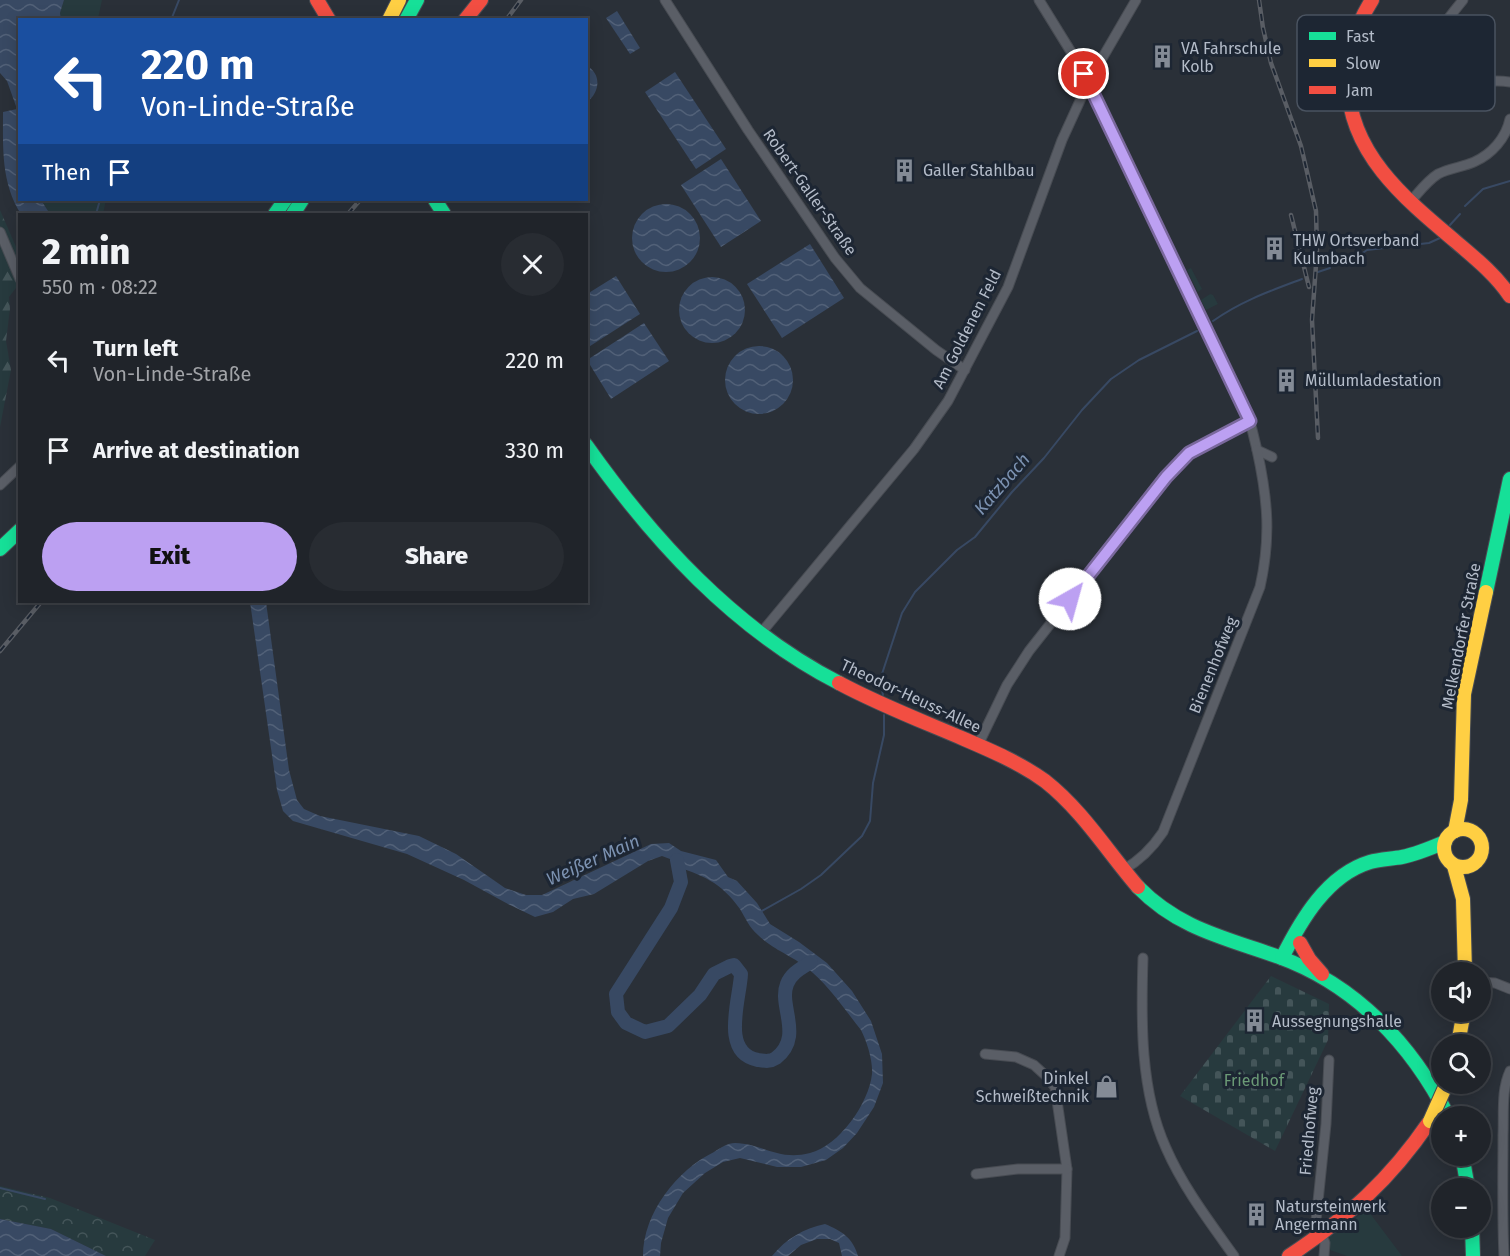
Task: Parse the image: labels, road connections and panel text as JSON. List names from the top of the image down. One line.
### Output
{"streets":{"main road":["Melkendorfer Straße","Theodor-Heuss-Allee"],"street":["Robert-Galler-Straße","Am Goldenen Feld","Bienenhofweg","Friedhofweg"]},"crossings":[["Robert-Galler-Straße","Am Goldenen Feld"],["Am Goldenen Feld","Bienenhofweg"],["Am Goldenen Feld","Theodor-Heuss-Allee"],["Bienenhofweg","Theodor-Heuss-Allee"]],"water":["Katzbach","Weißer Main"],"parks":["Friedhof"],"places":{"building":["VA Fahrschule Kolb","Galler Stahlbau","THW Ortsverband Kulmbach","Müllumladestation","Aussegnungshalle","Natursteinwerk Angermann"],"shop":["Dinkel Schweißtechnik"]},"legend":["Fast","Slow","Jam"],"page":{"turn":["220 m","Von-Linde-Straße"],"then":"Then","heading":["2 min","550 m · 08:22"],"list":[{"name":"Turn left","note":"Von-Linde-Straße","value":"220 m"},{"name":"Arrive at destination","value":"330 m"}],"buttons":["Exit","Share"],"map_buttons":["+","−"]}}
